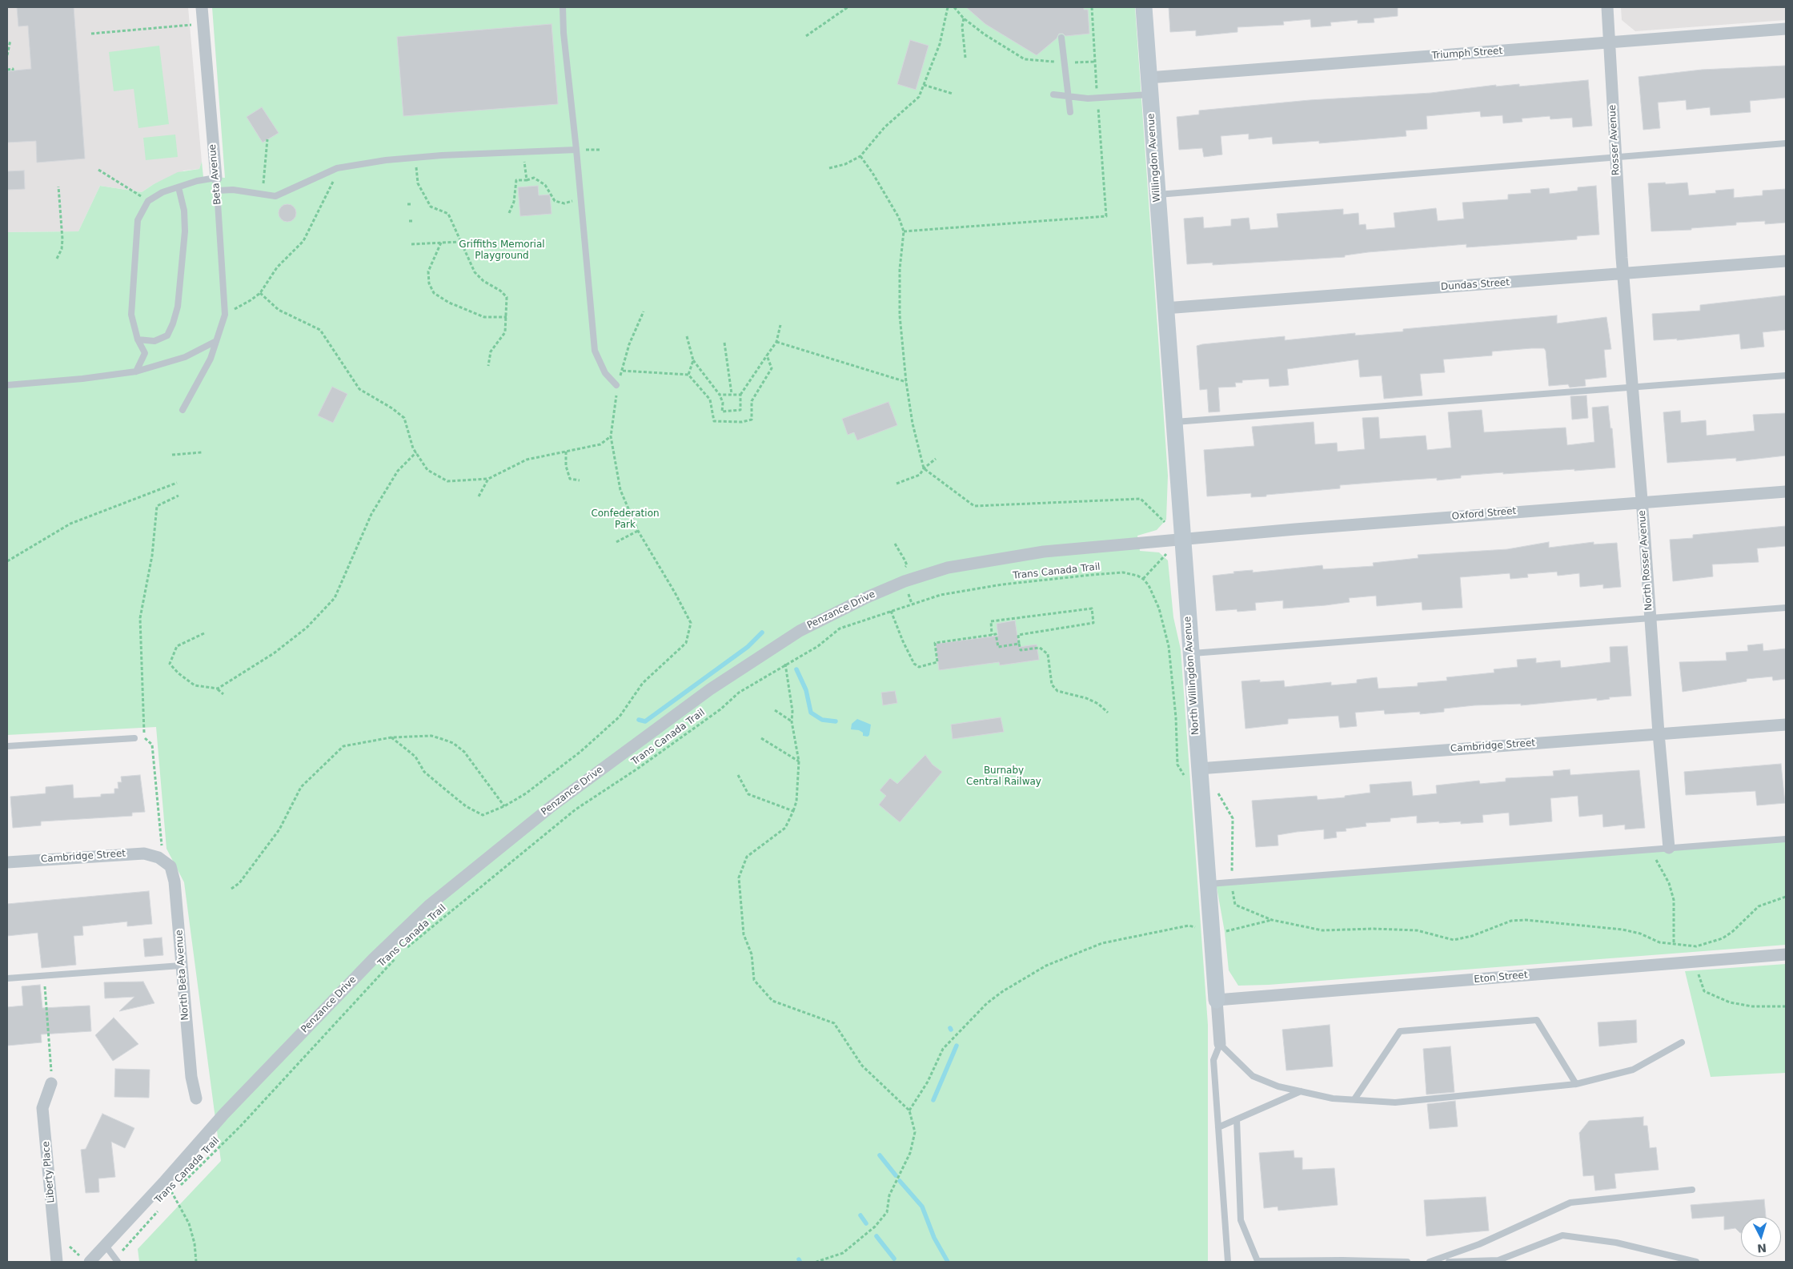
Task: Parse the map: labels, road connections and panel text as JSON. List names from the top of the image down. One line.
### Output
{"streets":{"street":["Triumph Street","Rosser Avenue","Willingdon Avenue","Beta Avenue","Dundas Street","Oxford Street","North Rosser Avenue","Penzance Drive","North Willingdon Avenue","Cambridge Street","North Beta Avenue","Eton Street","Liberty Place"],"path":["Trans Canada Trail"]},"crossings":[["Triumph Street","Rosser Avenue"],["Triumph Street","Willingdon Avenue"],["Rosser Avenue","Dundas Street"],["Rosser Avenue","North Rosser Avenue"],["Willingdon Avenue","Dundas Street"],["Willingdon Avenue","North Willingdon Avenue"],["Dundas Street","North Rosser Avenue"],["Dundas Street","North Willingdon Avenue"],["Oxford Street","North Rosser Avenue"],["Oxford Street","Penzance Drive"],["Oxford Street","North Willingdon Avenue"],["North Rosser Avenue","Cambridge Street"],["Penzance Drive","North Willingdon Avenue"],["North Willingdon Avenue","Cambridge Street"],["North Willingdon Avenue","Eton Street"],["Cambridge Street","North Beta Avenue"]],"parks":["Griffiths Memorial Playground","Confederation Park","Burnaby Central Railway"],"north":"bottom"}
